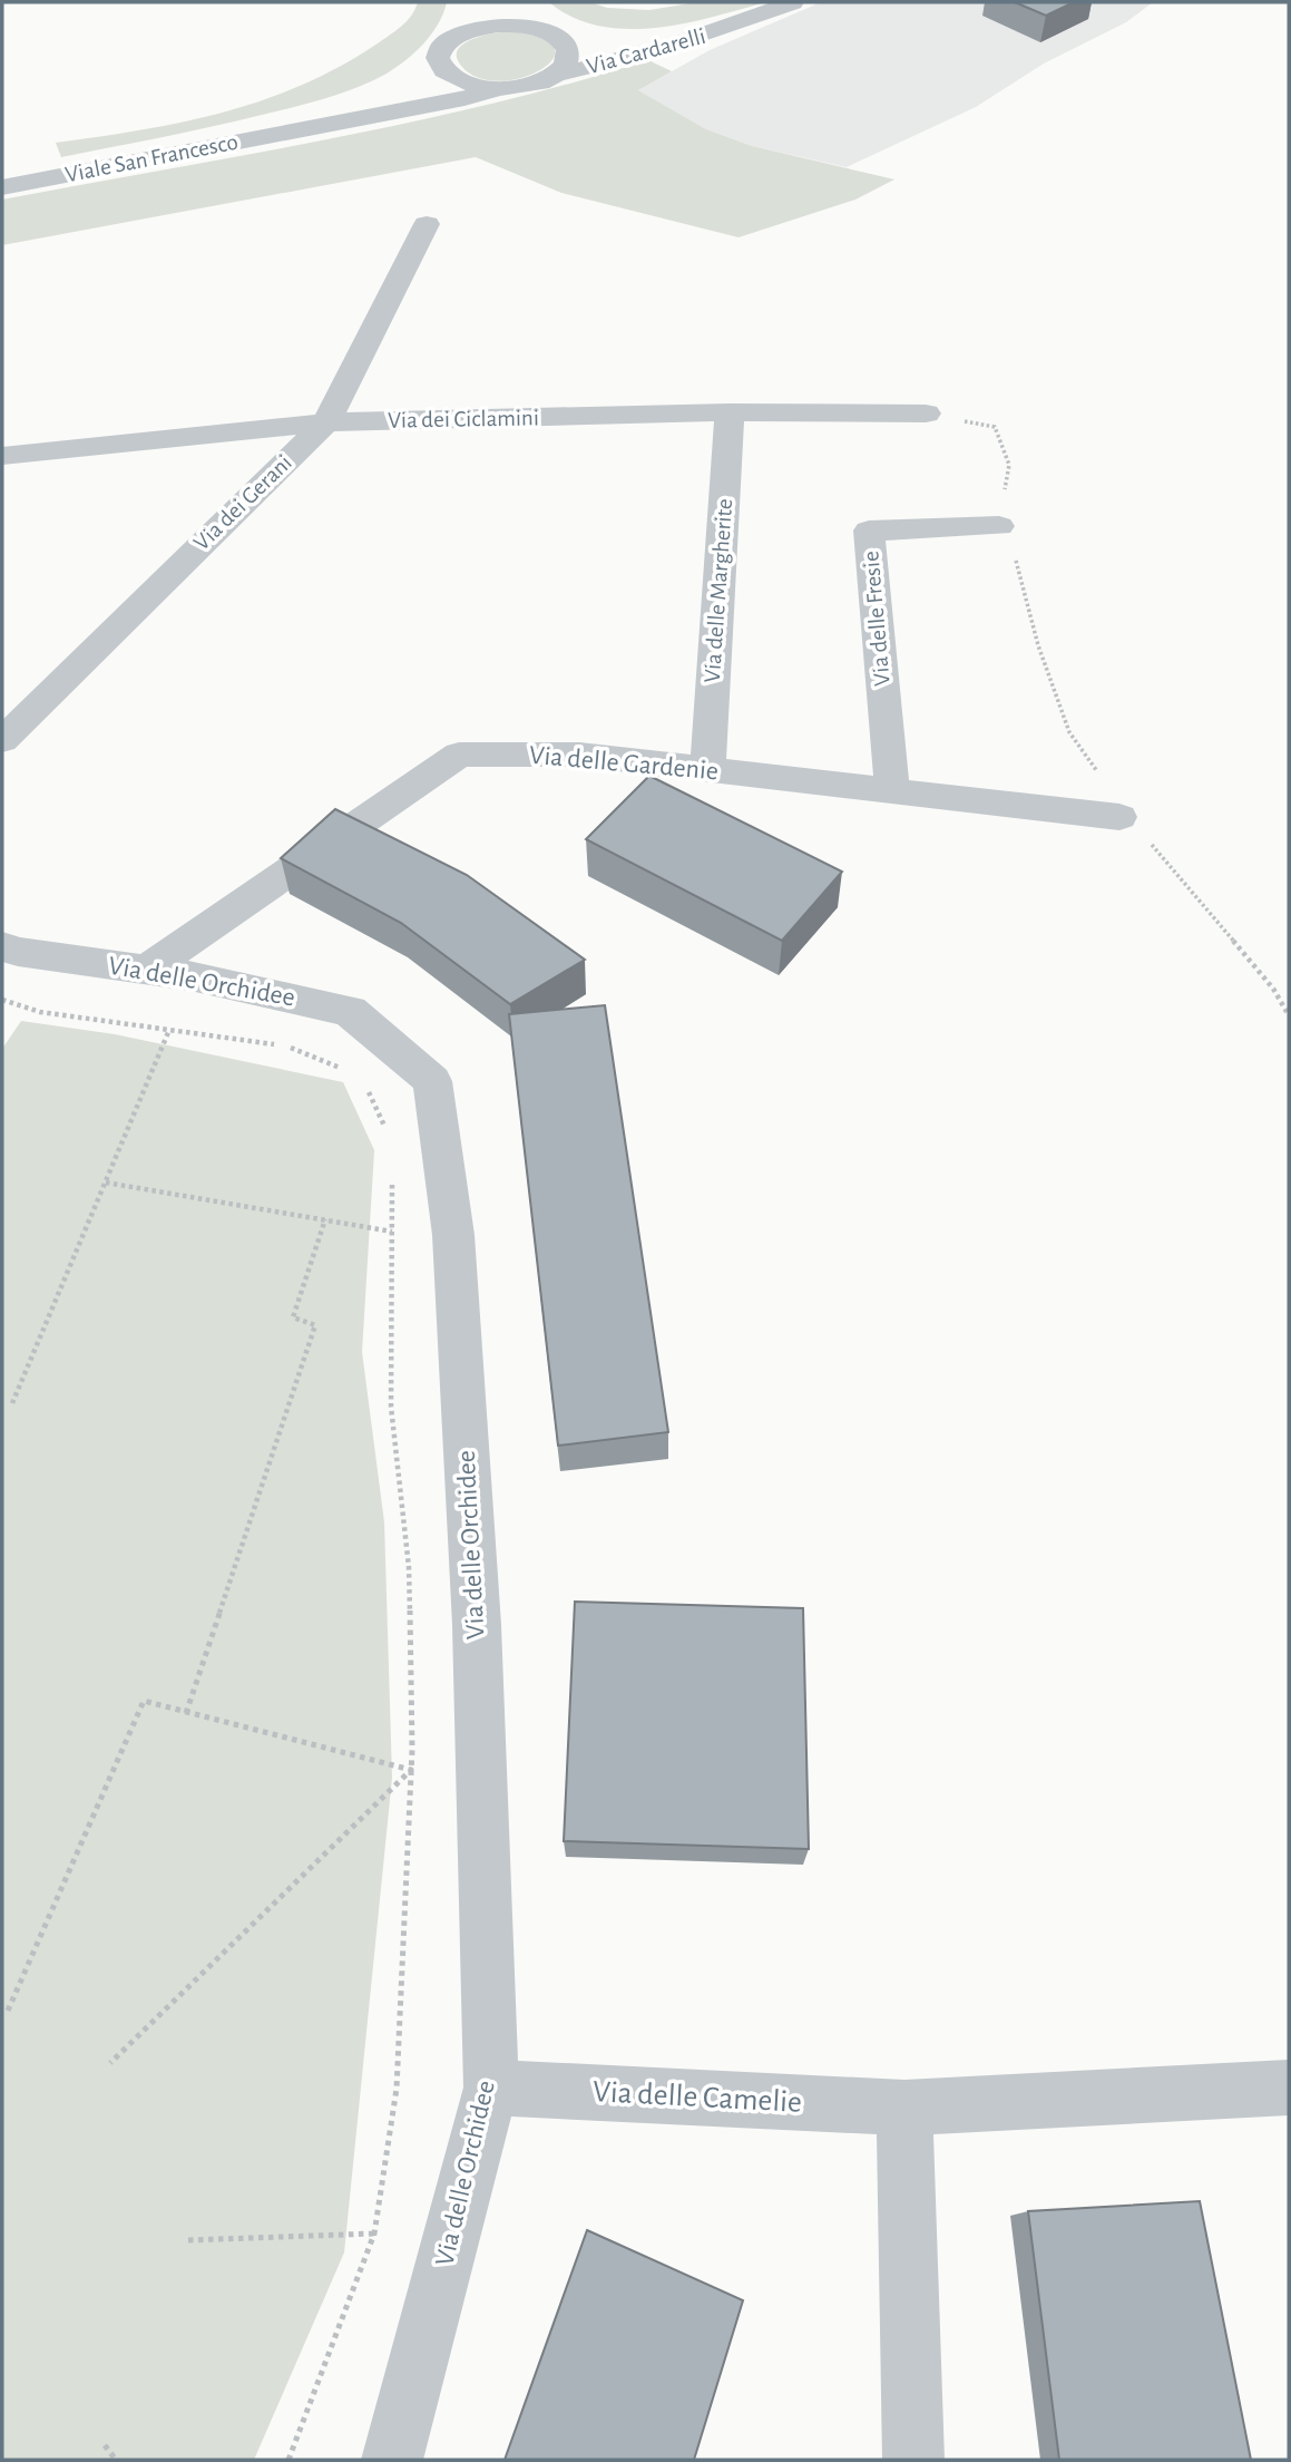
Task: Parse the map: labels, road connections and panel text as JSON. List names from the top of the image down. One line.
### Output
{"streets":{"street":["Via Cardarelli","Viale San Francesco","Via dei Ciclamini","Via dei Gerani","Via delle Margherite","Via delle Fresie","Via delle Gardenie","Via delle Orchidee","Via delle Camelie"]},"crossings":[["Via Cardarelli","Viale San Francesco"],["Via dei Ciclamini","Via dei Gerani"],["Via dei Ciclamini","Via delle Margherite"],["Via delle Margherite","Via delle Gardenie"],["Via delle Fresie","Via delle Gardenie"],["Via delle Gardenie","Via delle Orchidee"],["Via delle Orchidee","Via delle Camelie"]]}
